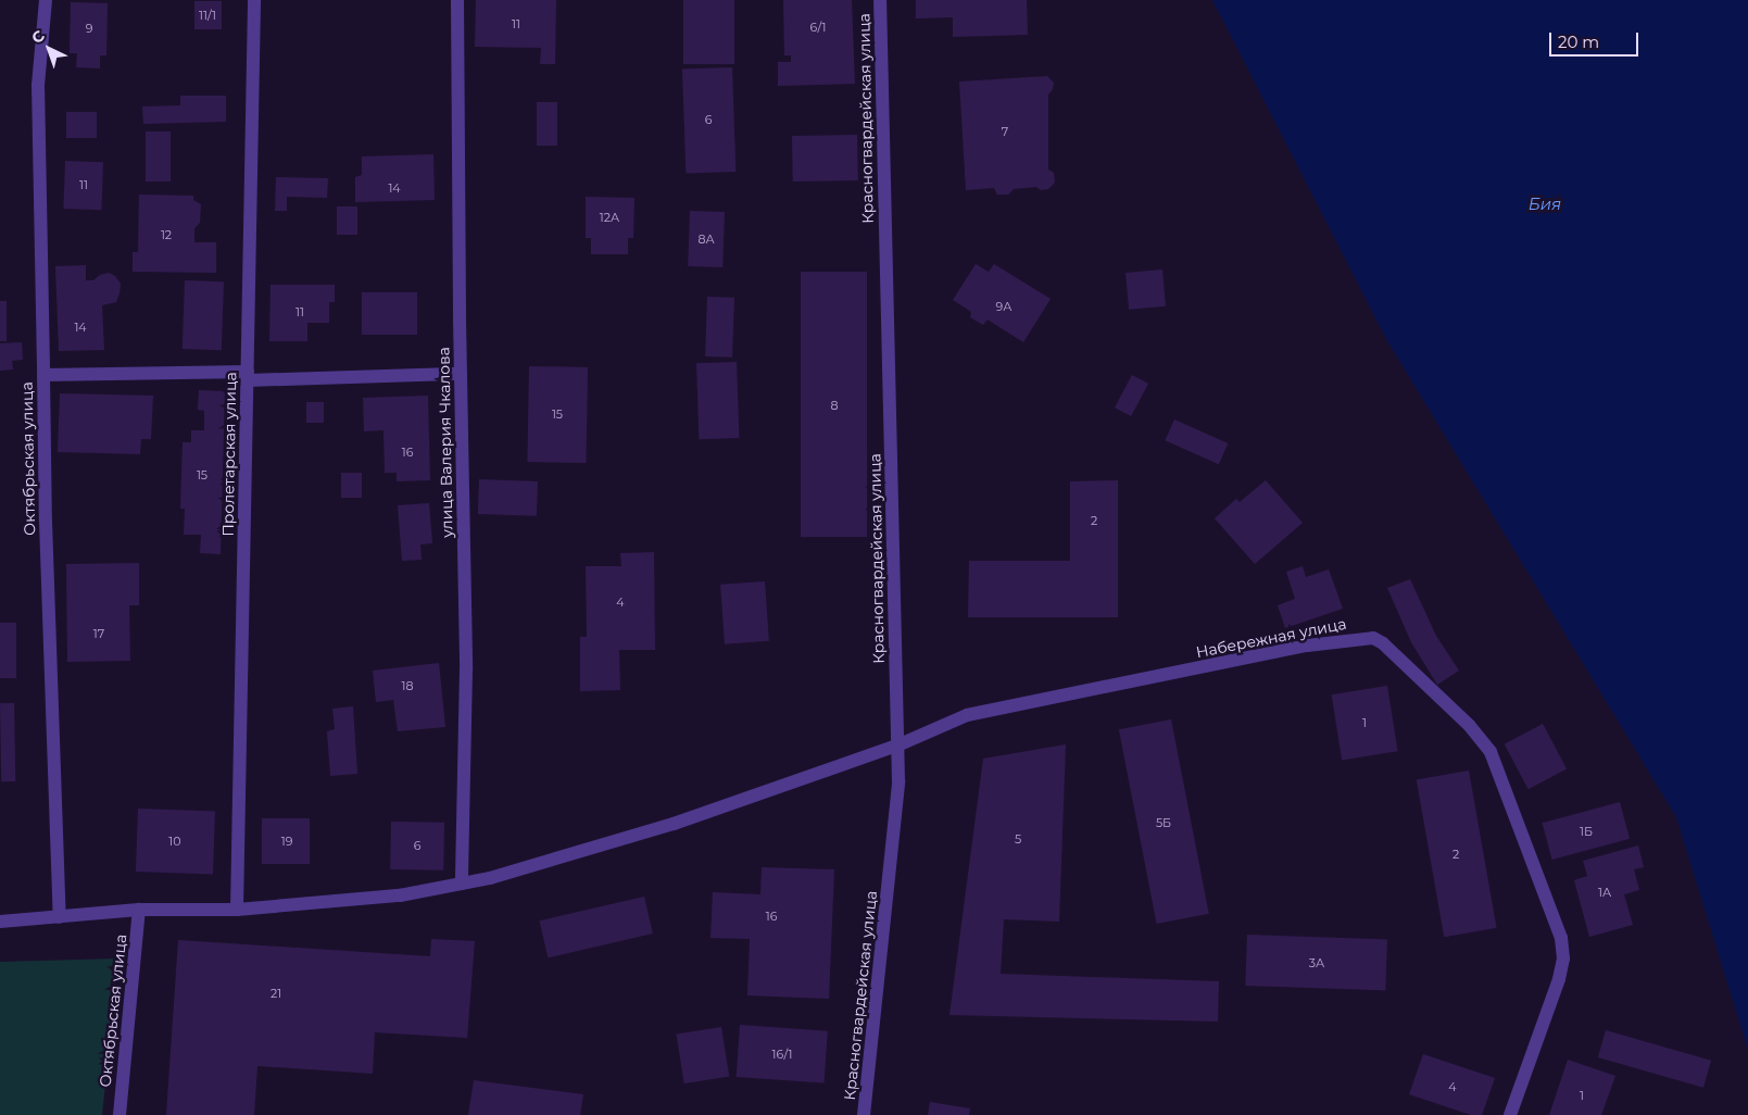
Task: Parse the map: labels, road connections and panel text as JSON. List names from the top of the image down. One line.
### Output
{"streets":{"street":["Красногвардейская улица","улица Валерия Чкалова","Пролетарская улица","Октябрьская улица","Набережная улица"]},"crossings":[["Красногвардейская улица","Набережная улица"],["улица Валерия Чкалова","Набережная улица"],["Пролетарская улица","Набережная улица"],["Октябрьская улица","Набережная улица"]],"water":["Бия"],"house_numbers":["11/1","11","6/1","9","6","7","11","14","12А","12","8А","9А","11","14","8","15","16","15","2","4","17","18","1","5Б","1Б","5","10","19","6","2","1А","16","3А","21","16/1","4","1"],"scale_bar":"20 m","north":"top left"}
